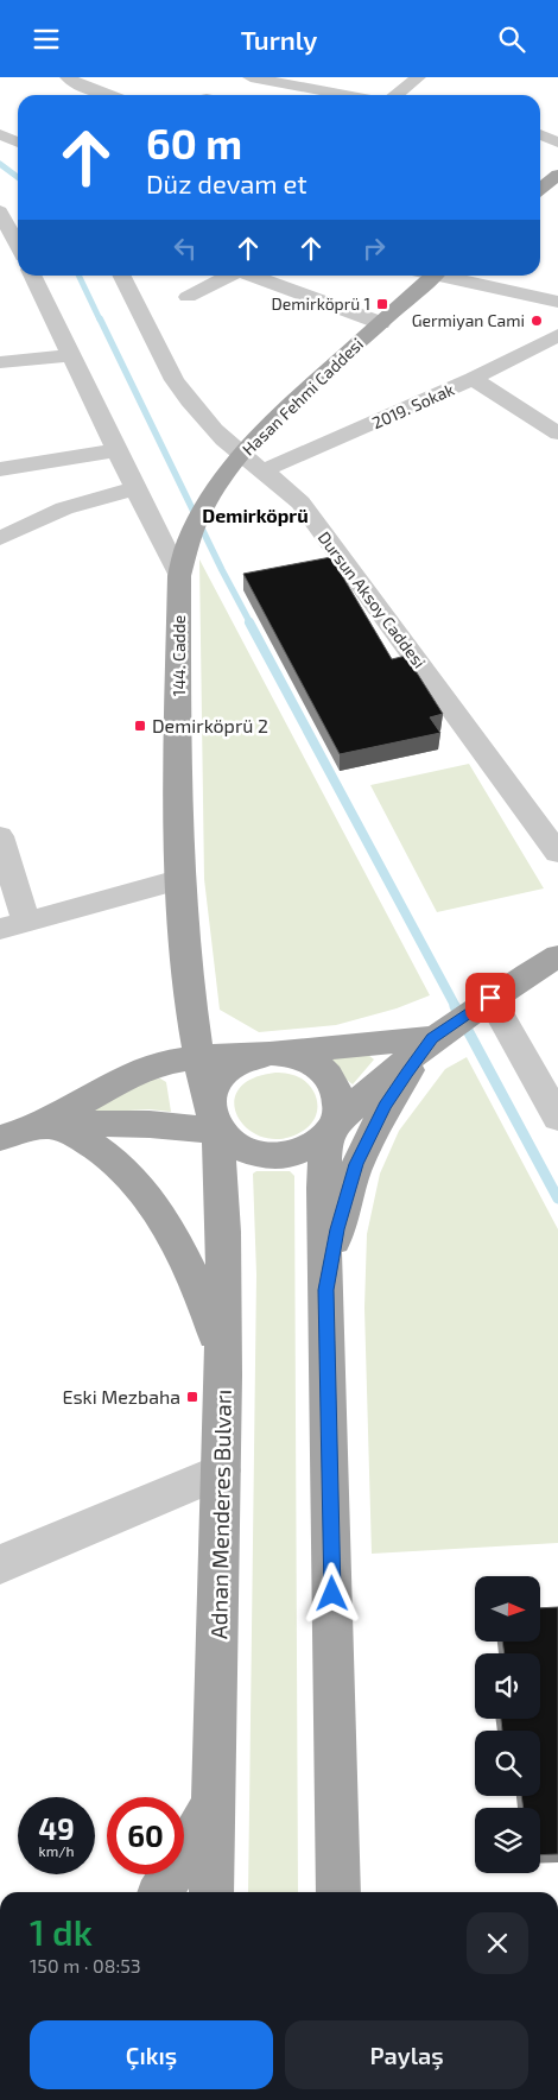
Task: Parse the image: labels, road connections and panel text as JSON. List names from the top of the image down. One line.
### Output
{"streets":{"main road":["Hasan Fehmi Caddesi","144. Cadde","Adnan Menderes Bulvarı"],"street":["2019. Sokak","Dursun Aksoy Caddesi"]},"crossings":[["Hasan Fehmi Caddesi","Dursun Aksoy Caddesi"],["Hasan Fehmi Caddesi","144. Cadde"],["2019. Sokak","Dursun Aksoy Caddesi"],["144. Cadde","Adnan Menderes Bulvarı"]],"districts":["Demirköprü"],"places":{"transit":["Demirköprü 1","Demirköprü 2","Eski Mezbaha"],"other":["Germiyan Cami"]},"north":"right","page":{"header":"Turnly","turn":["60 m","Düz devam et"],"speed":"49 km/h","limit":"60","heading":["1 dk","150 m · 08:53"],"buttons":["Çıkış","Paylaş"]}}
